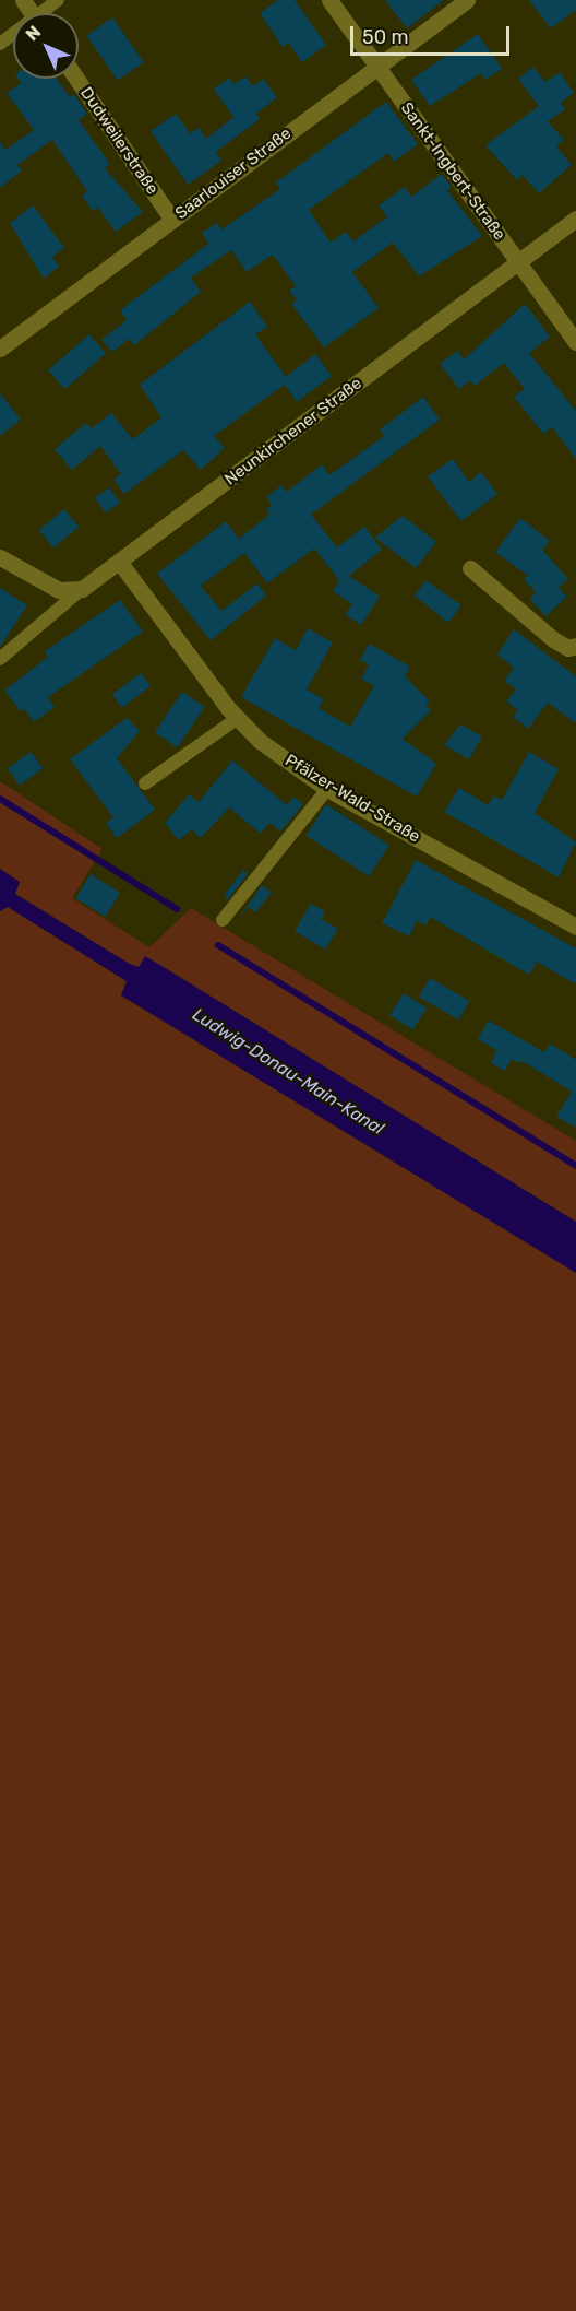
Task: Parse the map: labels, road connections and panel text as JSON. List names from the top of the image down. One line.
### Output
{"streets":{"street":["Dudweilerstraße","Sankt-Ingbert-Straße","Saarlouiser Straße","Neunkirchener Straße","Pfälzer-Wald-Straße"]},"crossings":[["Dudweilerstraße","Saarlouiser Straße"],["Sankt-Ingbert-Straße","Saarlouiser Straße"],["Sankt-Ingbert-Straße","Neunkirchener Straße"],["Neunkirchener Straße","Pfälzer-Wald-Straße"]],"water":["Ludwig-Donau-Main-Kanal"],"scale_bar":"50 m","north":"top left"}
